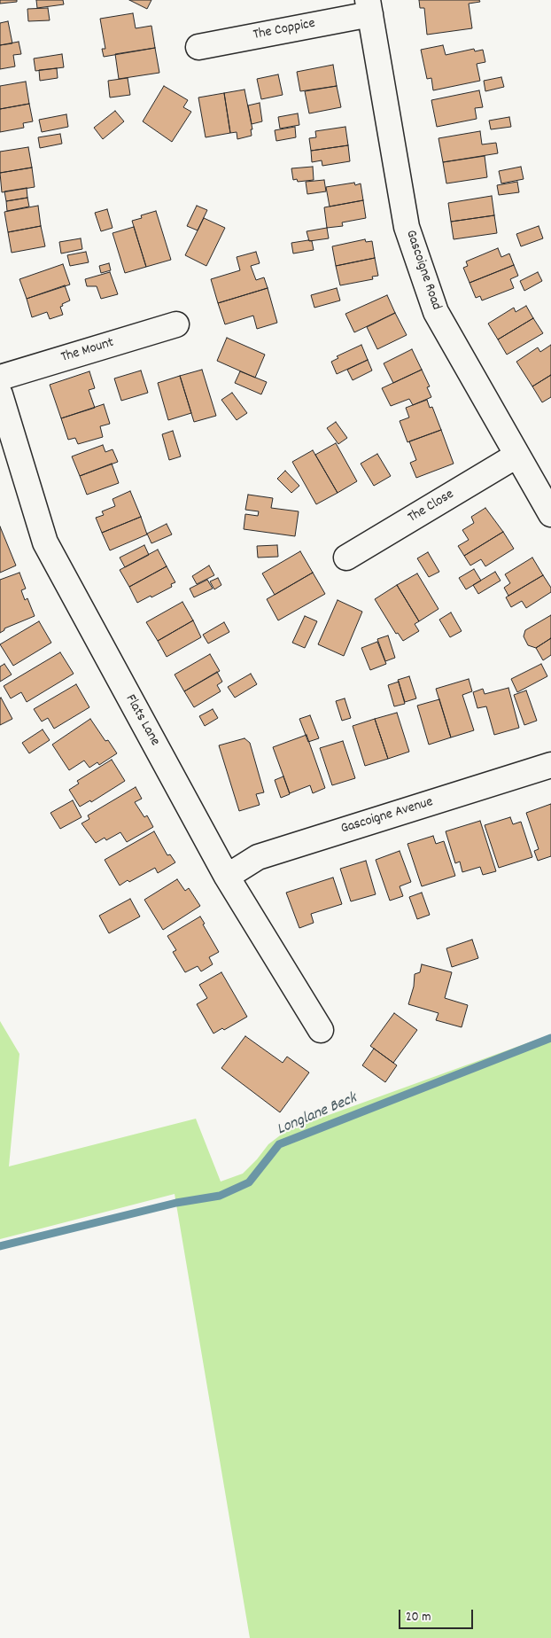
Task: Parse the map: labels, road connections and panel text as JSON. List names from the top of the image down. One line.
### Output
{"streets":{"street":["The Coppice","Gascoigne Road","The Mount","The Close","Flats Lane","Gascoigne Avenue"]},"crossings":[["The Coppice","Gascoigne Road"],["Gascoigne Road","The Close"],["Flats Lane","Gascoigne Avenue"]],"water":["Longlane Beck"],"scale_bar":"20 m"}
